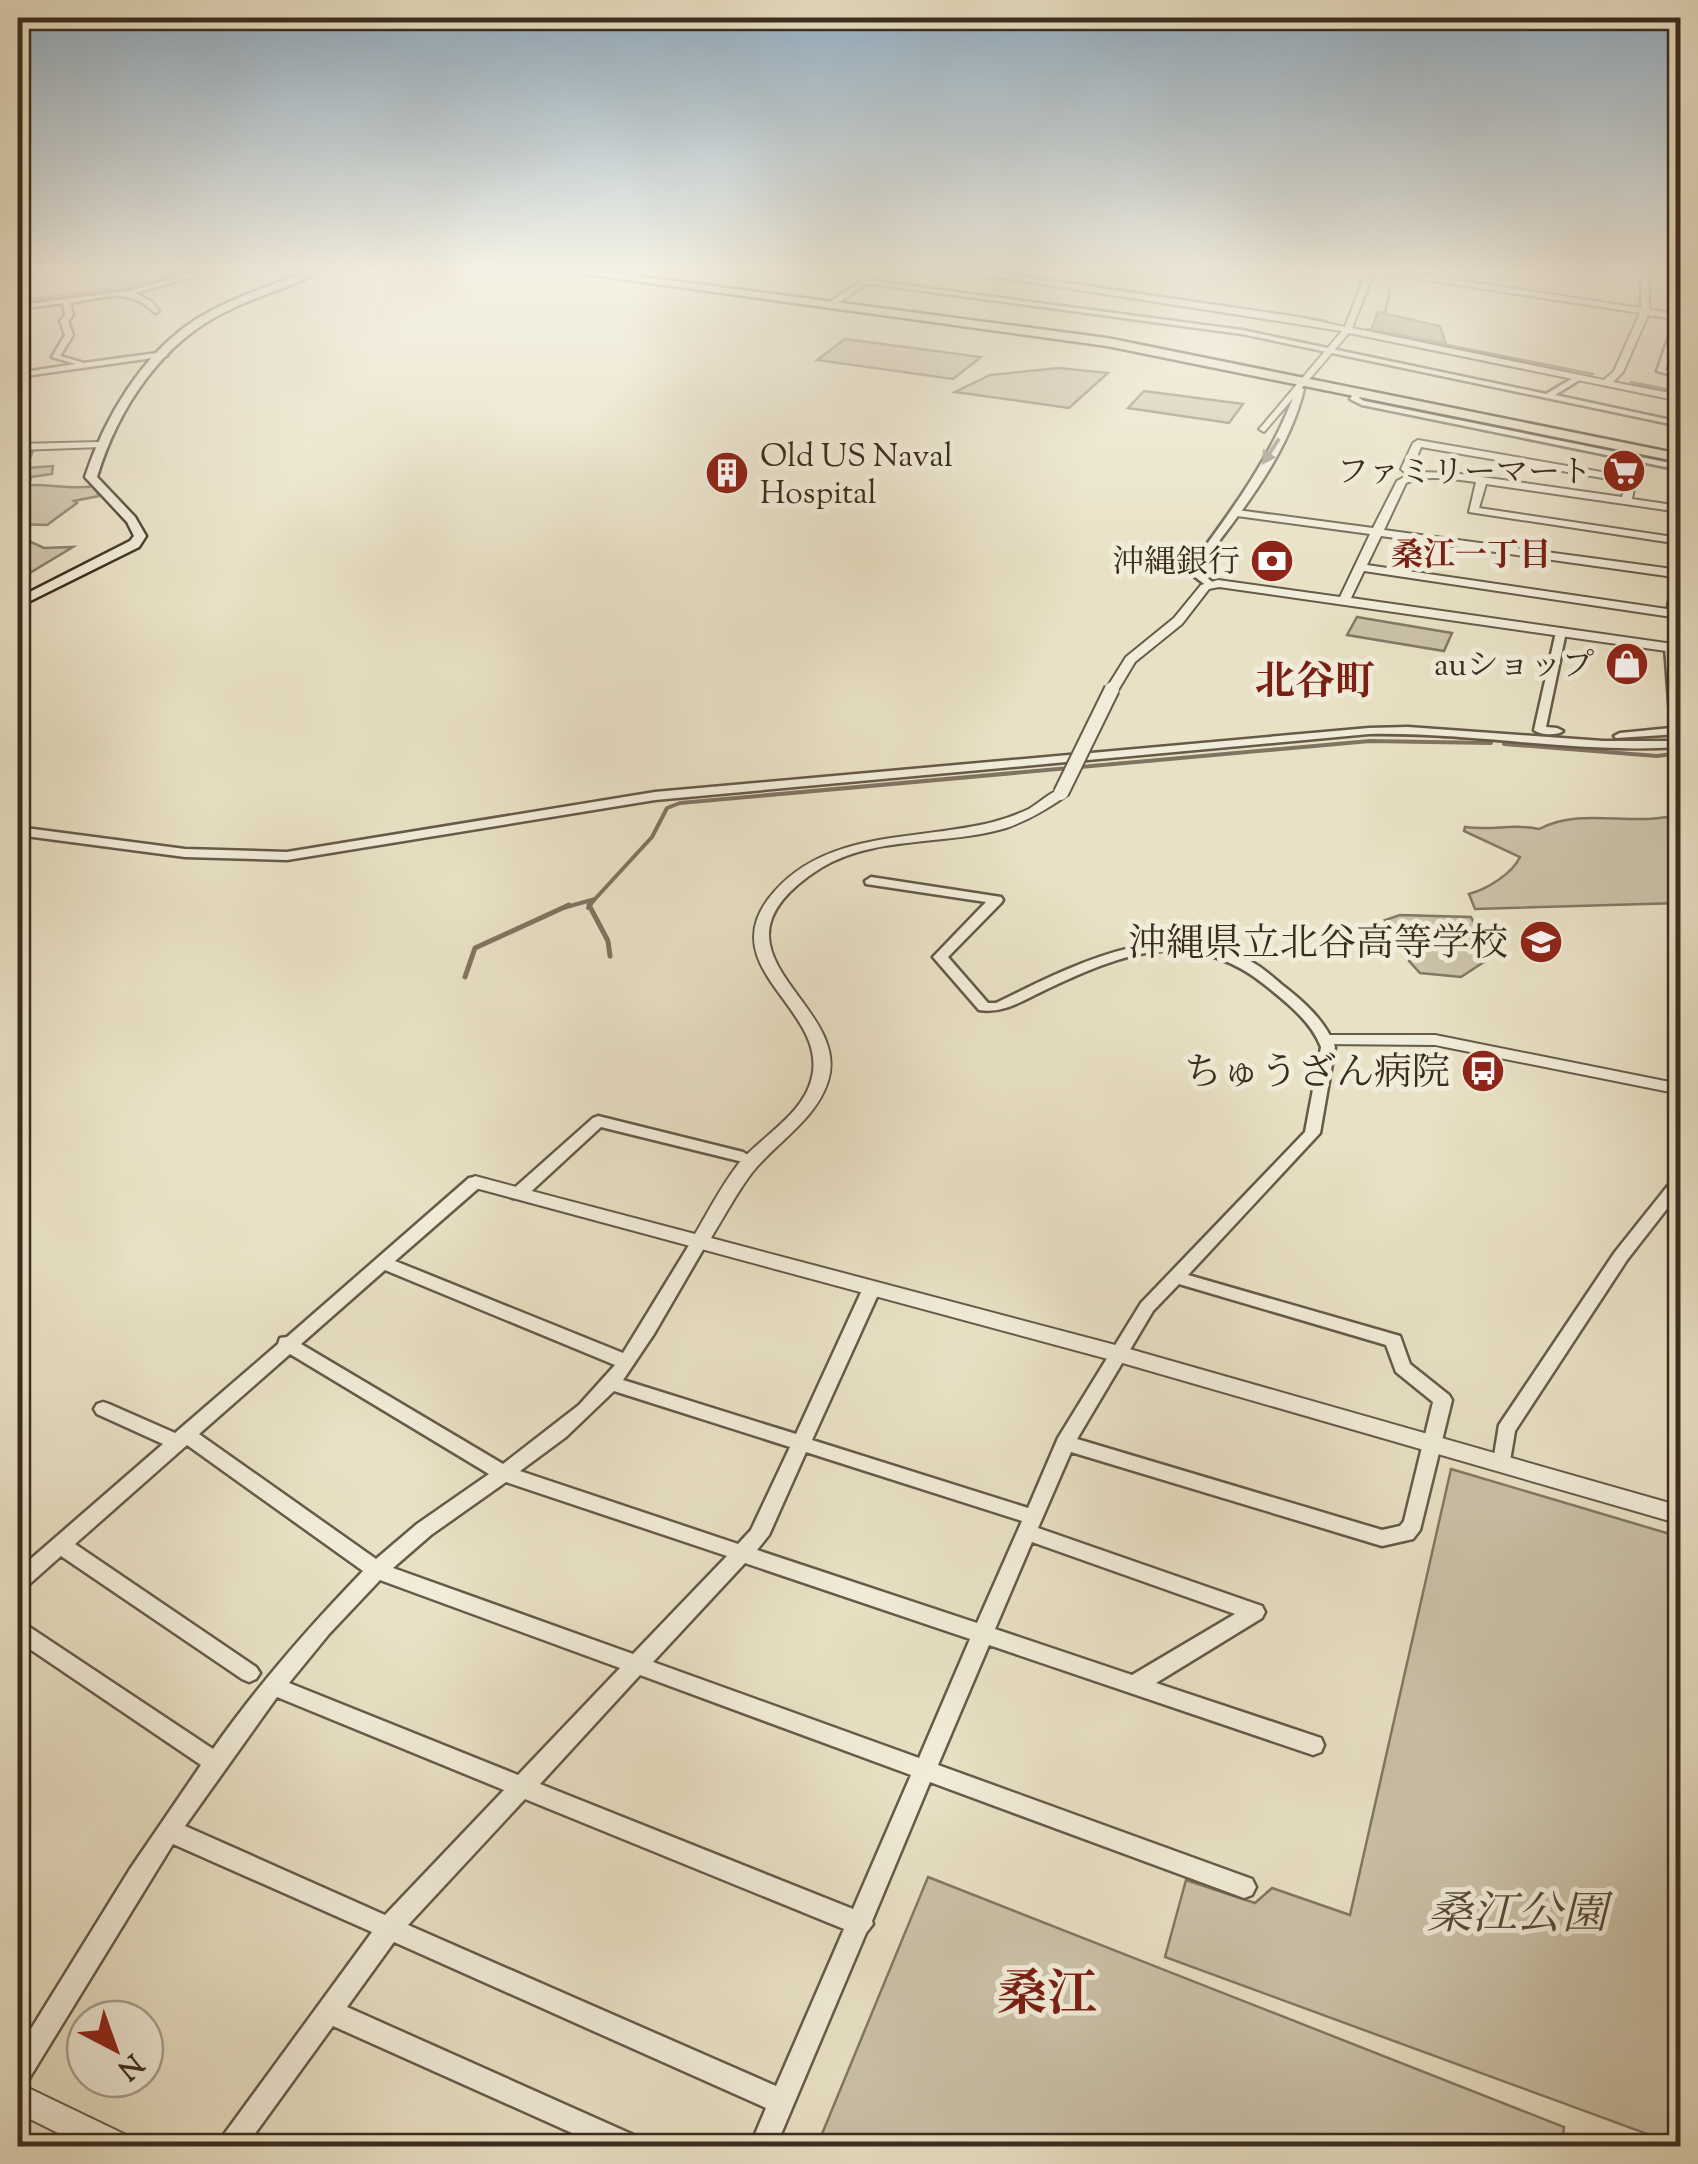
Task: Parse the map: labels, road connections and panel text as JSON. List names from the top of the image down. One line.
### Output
{"districts":["桑江一丁目","北谷町","桑江"],"parks":["桑江公園"],"places":{"supermarket":["ファミリーマート"],"building":["Old US Naval Hospital"],"bank":["沖縄銀行"],"shop":["auショップ"],"school or university":["沖縄県立北谷高等学校"],"bus stop":["ちゅうざん病院"]},"north":"bottom right"}
